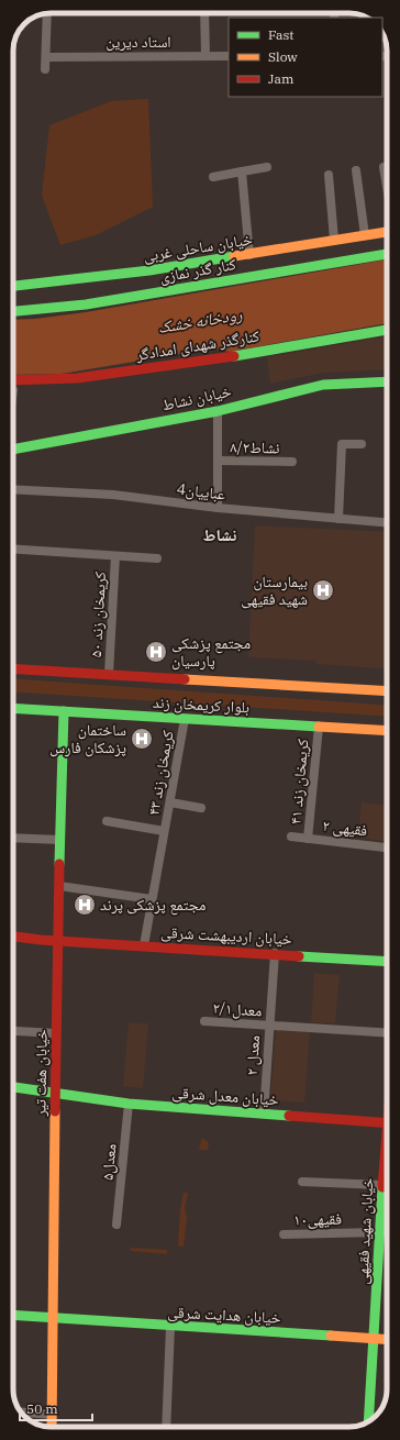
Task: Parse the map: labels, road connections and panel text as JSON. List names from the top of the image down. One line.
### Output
{"streets":{"main road":["خیابان ساحلی غربی","کنار گذر نمازی","کنارگذر شهدای امدادگر","خیابان نشاط","بلوار کریمخان زند","خیابان اردیبهشت شرقی","خیابان هفت تیر","خیابان معدل شرقی","خیابان شهید فقیهی","خیابان هدایت شرقی"],"street":["استاد دیرین","نشاط۸/۲","عباییان4","کریمخان زند ۵۰","کریمخان زند ۴۳","کریمخان زند ۴۱","۲ فقیهی","۲/۱معدل","معدل ۲","معدل۵","فقیهی۱۰"]},"crossings":[["کریمخان زند ۵۰","بلوار کریمخان زند"],["بلوار کریمخان زند","کریمخان زند ۴۳"],["بلوار کریمخان زند","کریمخان زند ۴۱"],["بلوار کریمخان زند","خیابان هفت تیر"],["کریمخان زند ۴۳","خیابان اردیبهشت شرقی"],["کریمخان زند ۴۱","۲ فقیهی"],["خیابان اردیبهشت شرقی","معدل ۲"],["خیابان اردیبهشت شرقی","خیابان هفت تیر"],["۲/۱معدل","معدل ۲"],["معدل ۲","خیابان معدل شرقی"],["خیابان هفت تیر","خیابان معدل شرقی"],["خیابان هفت تیر","خیابان هدایت شرقی"],["خیابان معدل شرقی","معدل۵"],["فقیهی۱۰","خیابان شهید فقیهی"],["خیابان شهید فقیهی","خیابان هدایت شرقی"]],"districts":["نشاط"],"water":["رودخانه خشک"],"places":{"hospital":["بیمارستان شهید فقیهی","مجتمع پزشکی پارسیان","ساختمان پزشکان فارس","مجتمع پزشکی پرند"]},"legend":["Fast","Slow","Jam"],"scale_bar":"50 m"}
